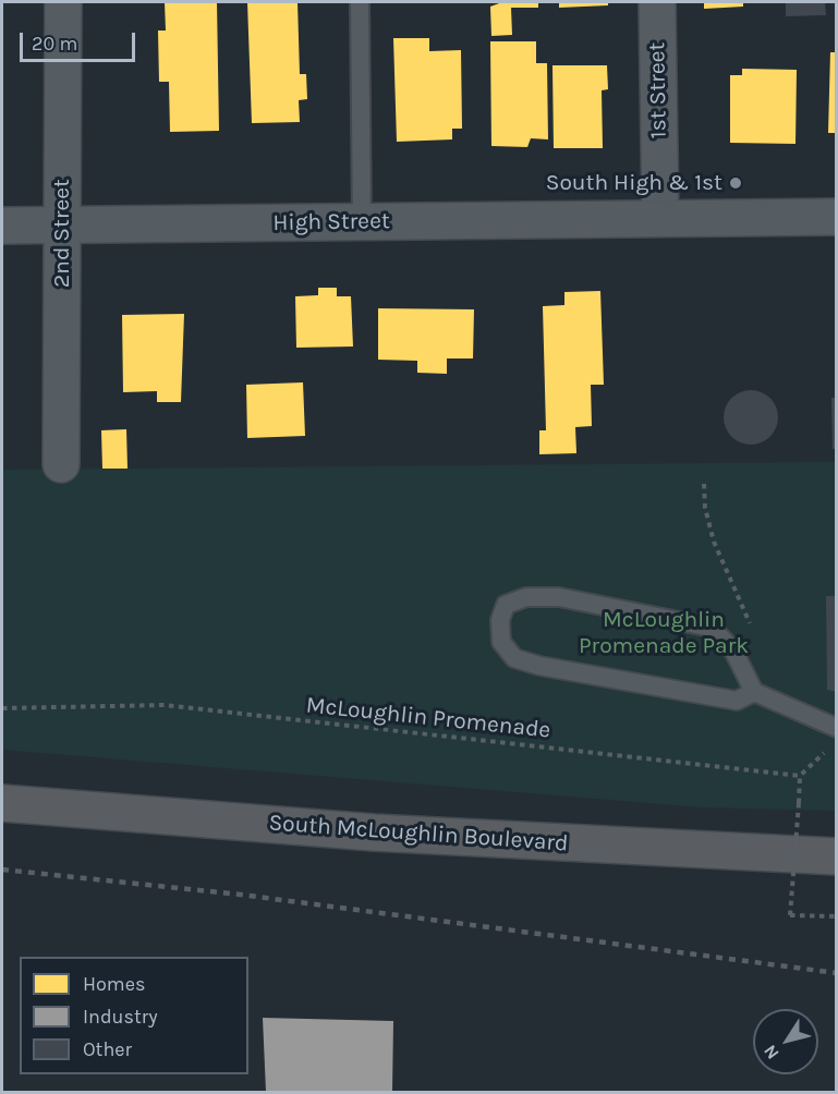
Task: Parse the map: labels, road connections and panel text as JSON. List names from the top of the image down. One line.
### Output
{"streets":{"highway":["South McLoughlin Boulevard"],"street":["1st Street","High Street","2nd Street"],"path":["McLoughlin Promenade"]},"crossings":[["1st Street","High Street"],["High Street","2nd Street"]],"parks":["McLoughlin Promenade Park"],"places":["South High & 1st"],"legend":["Homes","Industry","Other"],"scale_bar":"20 m","north":"bottom left"}
